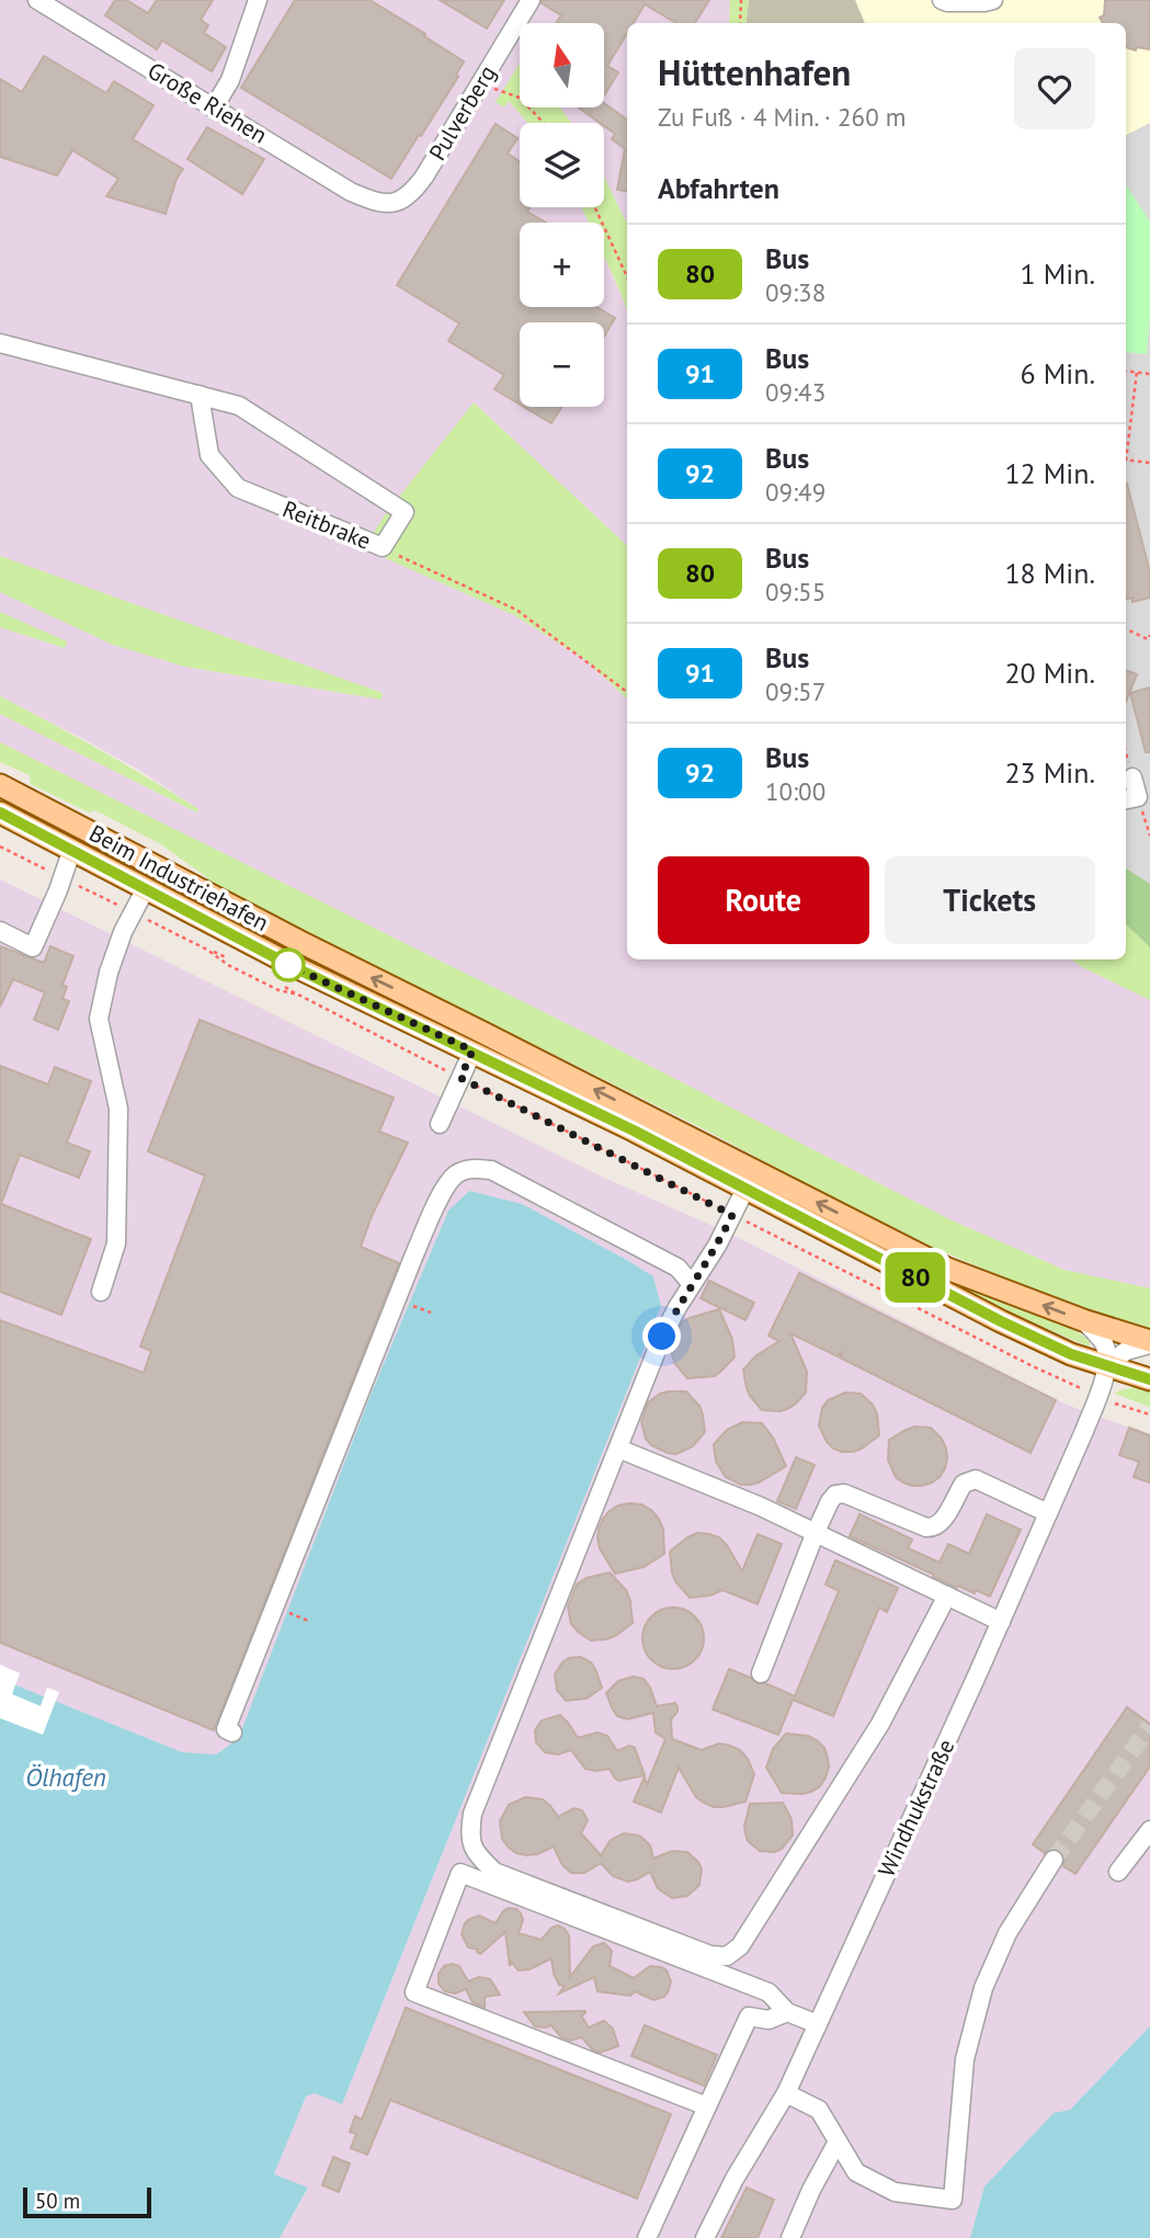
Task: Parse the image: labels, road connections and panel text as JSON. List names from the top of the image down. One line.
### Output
{"streets":{"main road":["Beim Industriehafen"],"street":["Große Riehen","Pulverberg","Reitbrake","Windhukstraße"]},"crossings":[["Große Riehen","Pulverberg"],["Beim Industriehafen","Windhukstraße"]],"water":["Ölhafen"],"lines":["bus line 80"],"scale_bar":"50 m","north":"top","page":{"on_map":"80","map_buttons":["+","−"],"heading":[["Hüttenhafen","Zu Fuß · 4 Min. · 260 m"],"Abfahrten"],"list":[{"mark":"80","name":"Bus","note":"09:38","value":"1 Min."},{"mark":"91","name":"Bus","note":"09:43","value":"6 Min."},{"mark":"92","name":"Bus","note":"09:49","value":"12 Min."},{"mark":"80","name":"Bus","note":"09:55","value":"18 Min."},{"mark":"91","name":"Bus","note":"09:57","value":"20 Min."},{"mark":"92","name":"Bus","note":"10:00","value":"23 Min."}],"buttons":["Route","Tickets"],"scale":"50 m"}}
